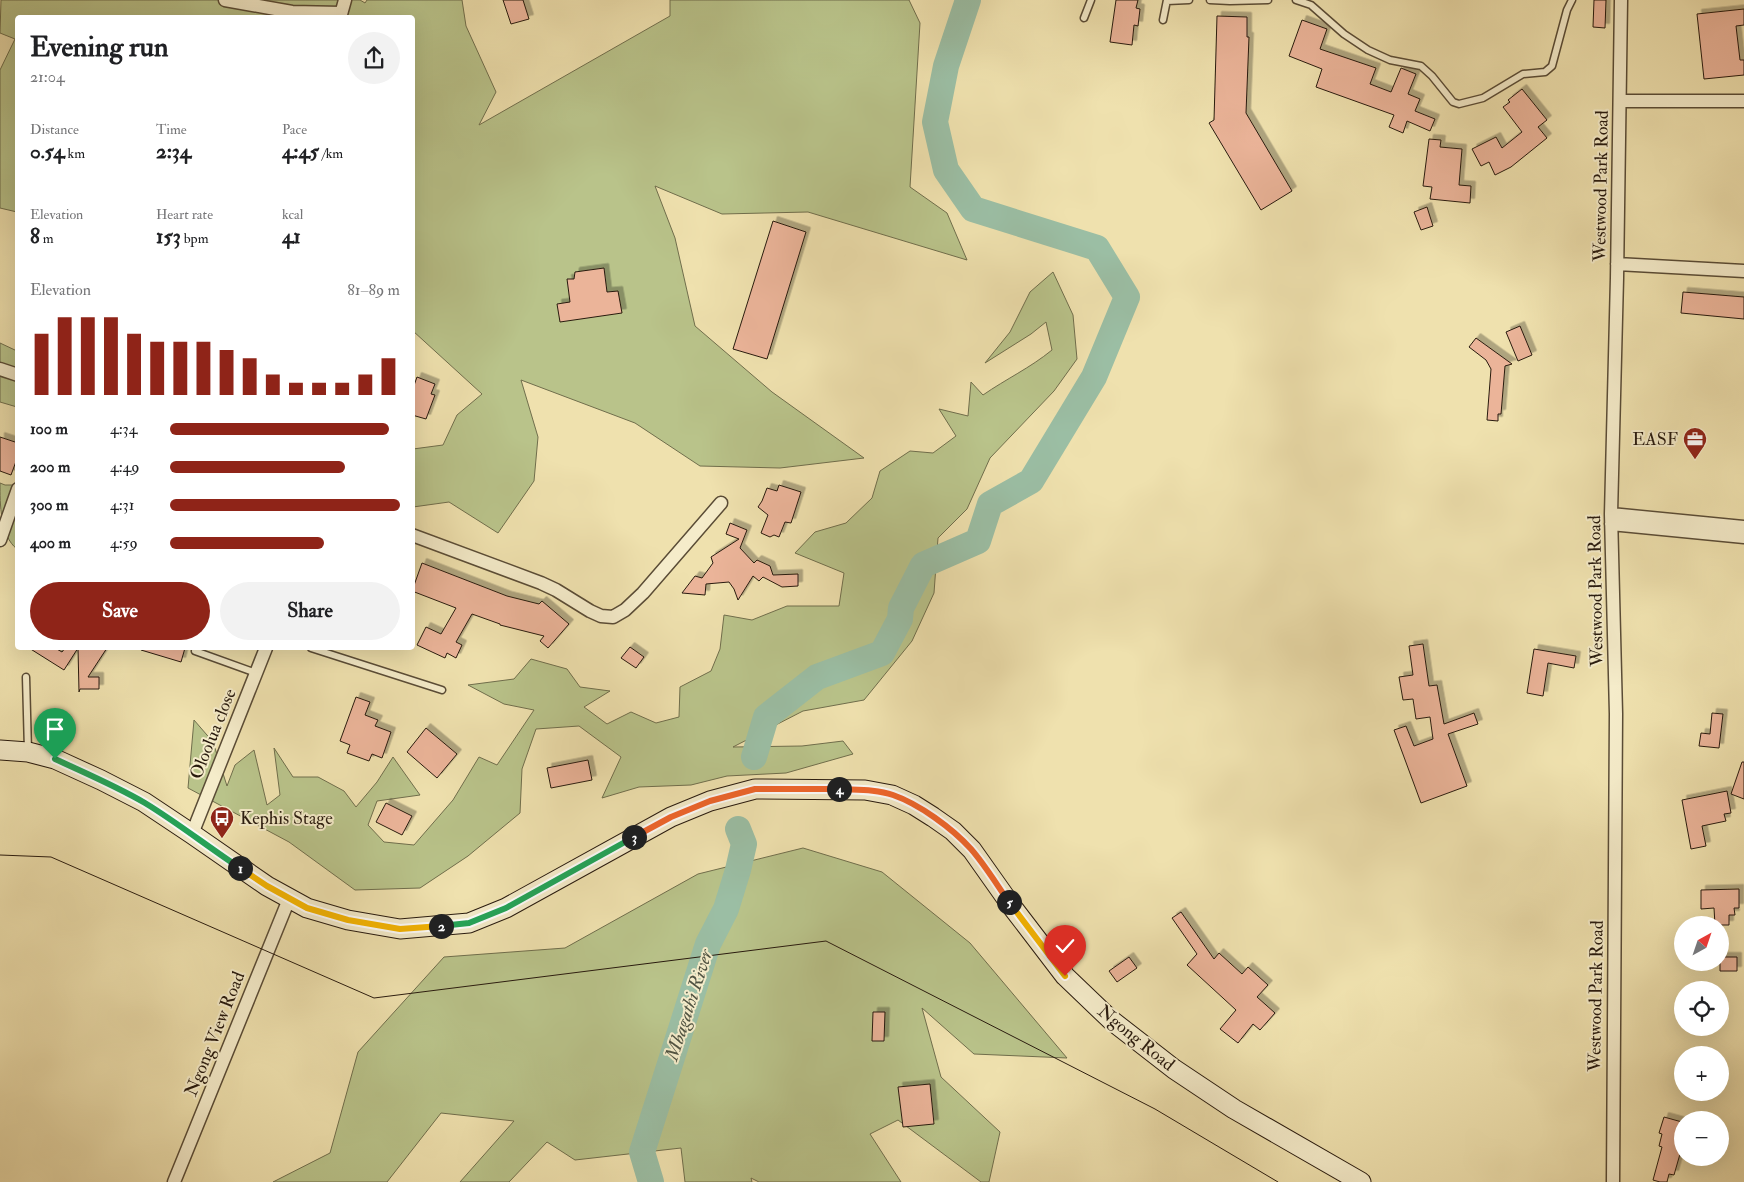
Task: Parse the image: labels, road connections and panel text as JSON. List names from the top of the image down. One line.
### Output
{"streets":{"main road":["Ngong Road"],"street":["Westwood Park Road","Oloolua close","Ngong View Road"]},"crossings":[["Oloolua close","Ngong Road"],["Ngong View Road","Ngong Road"]],"water":["Mbagathi River"],"places":{"office":["EASF"],"bus stop":["Kephis Stage"]},"north":"top right","page":{"heading":["Evening run","21:04"],"stats":[["Distance","0.54 km"],["Time","2:34"],["Pace","4:45 /km"],["Elevation","8 m"],["Heart rate","153 bpm"],["kcal","41"]],"chart":["Elevation","81–89 m"],"list":[{"name":"100 m","note":"4:34"},{"name":"200 m","note":"4:49"},{"name":"300 m","note":"4:31"},{"name":"400 m","note":"4:59"}],"buttons":["Save","Share"],"pins":["4","3","1","5","2"],"map_buttons":["+","−"]}}
